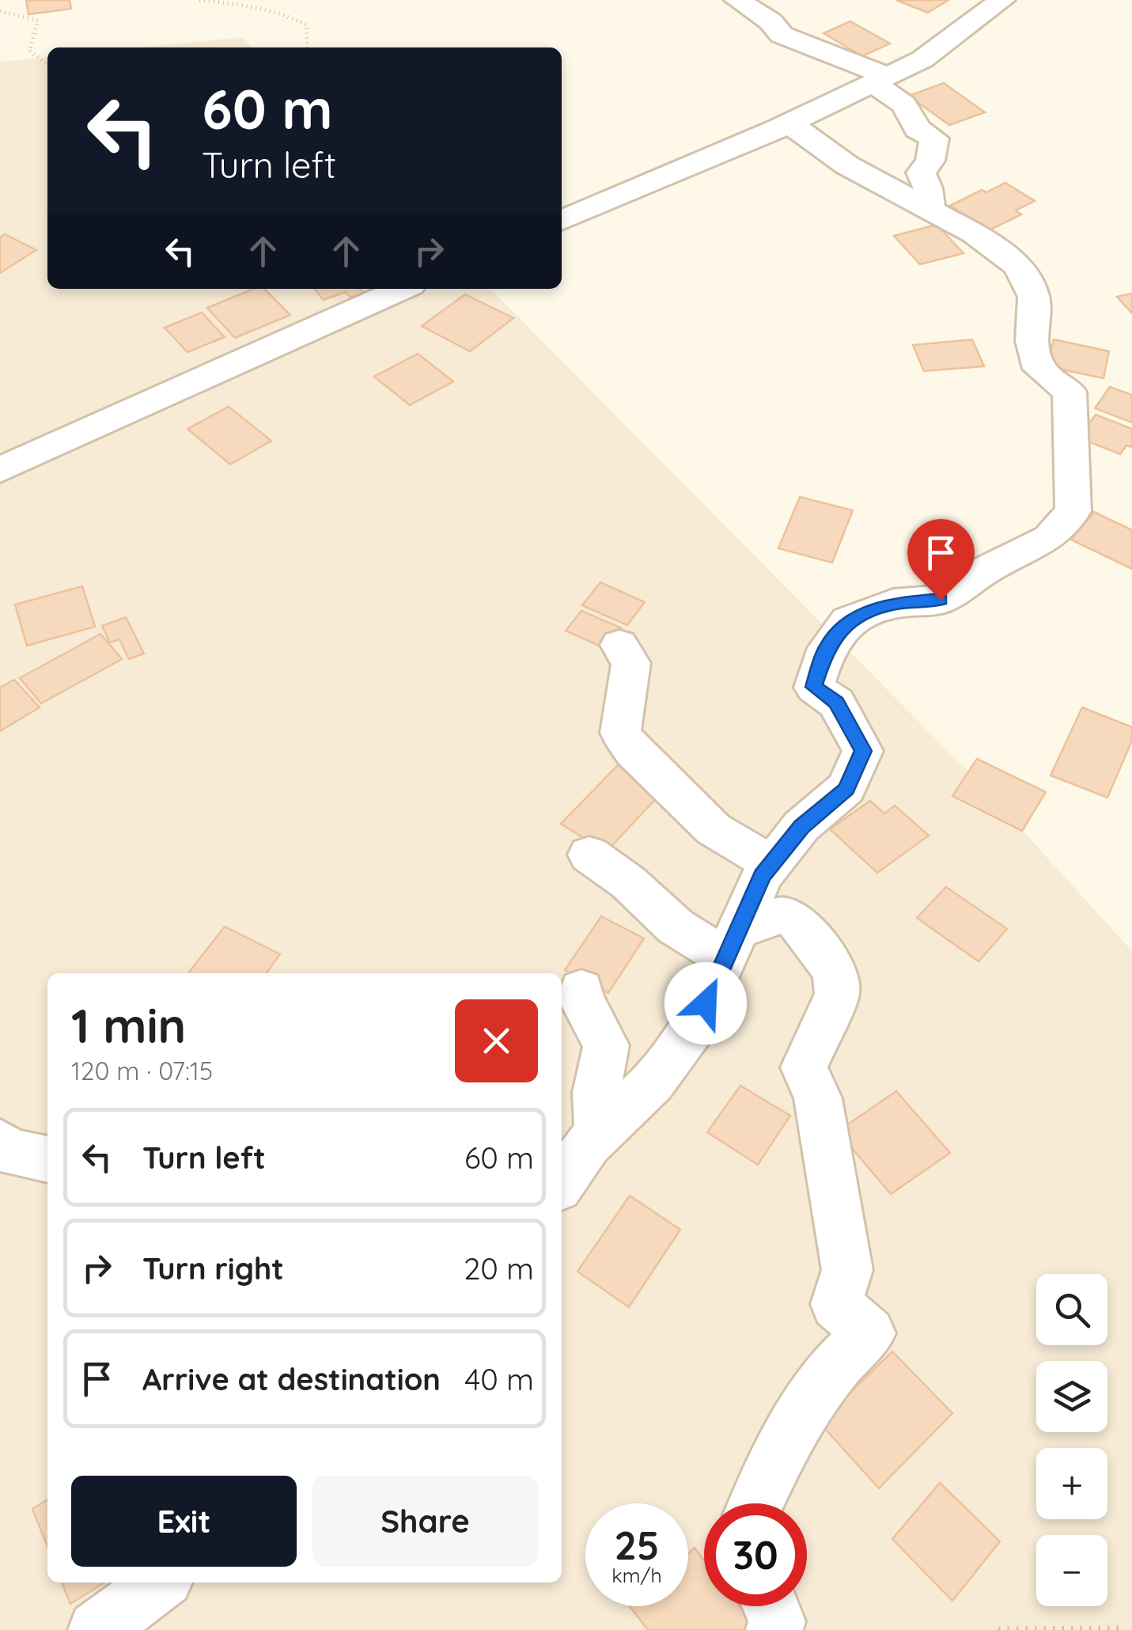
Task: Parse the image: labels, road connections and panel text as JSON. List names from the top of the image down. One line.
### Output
{"page":{"turn":["60 m","Turn left"],"heading":["1 min","120 m · 07:15"],"list":[{"name":"Turn left","value":"60 m"},{"name":"Turn right","value":"20 m"},{"name":"Arrive at destination","value":"40 m"}],"map_buttons":["+","−"],"buttons":["Exit","Share"],"speed":"25 km/h","limit":"30"}}
